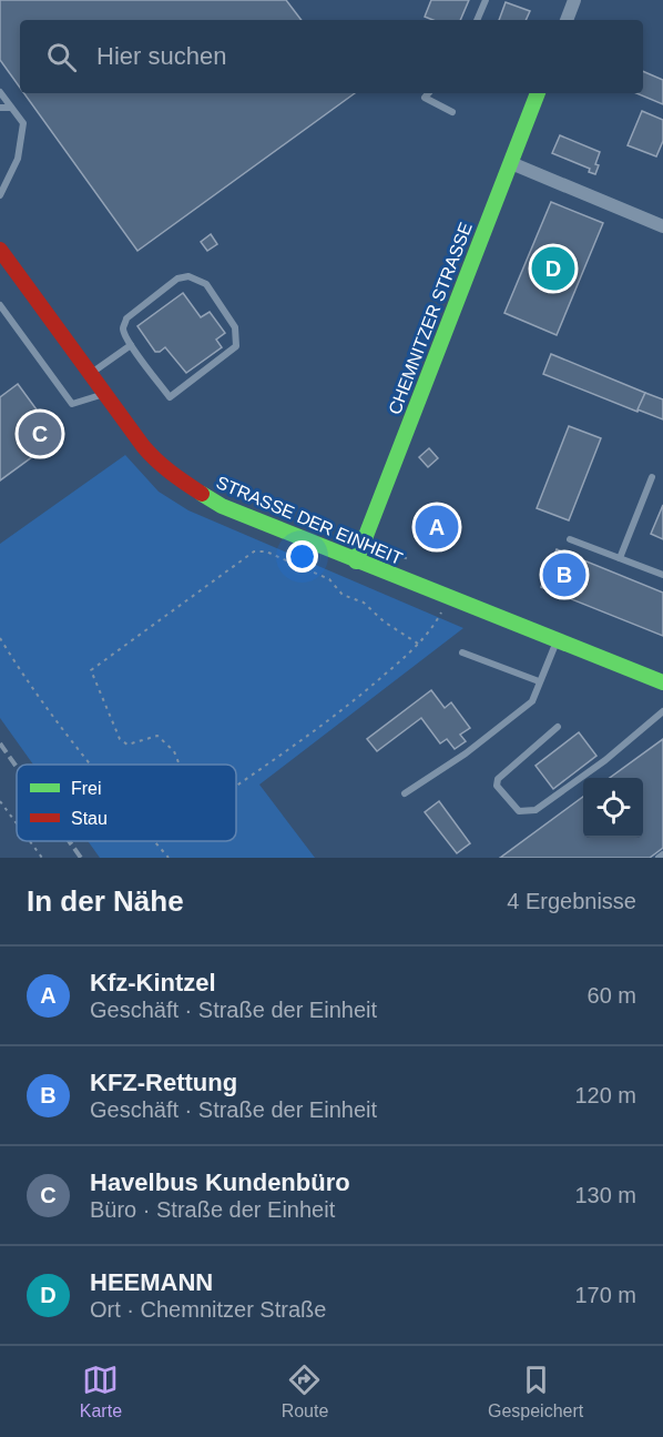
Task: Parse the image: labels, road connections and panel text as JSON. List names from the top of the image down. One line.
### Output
{"streets":{"street":["CHEMNITZER STRASSE","STRASSE DER EINHEIT"]},"crossings":[["CHEMNITZER STRASSE","STRASSE DER EINHEIT"]],"legend":["Frei","Stau"],"page":{"search":"Hier suchen","pins":["D","C","A","B"],"heading":["In der Nähe","4 Ergebnisse"],"list":[{"mark":"A","name":"Kfz-Kintzel","note":"Geschäft · Straße der Einheit","value":"60 m"},{"mark":"B","name":"KFZ-Rettung","note":"Geschäft · Straße der Einheit","value":"120 m"},{"mark":"C","name":"Havelbus Kundenbüro","note":"Büro · Straße der Einheit","value":"130 m"},{"mark":"D","name":"HEEMANN","note":"Ort · Chemnitzer Straße","value":"170 m"}],"nav":["Karte","Route","Gespeichert"]}}
